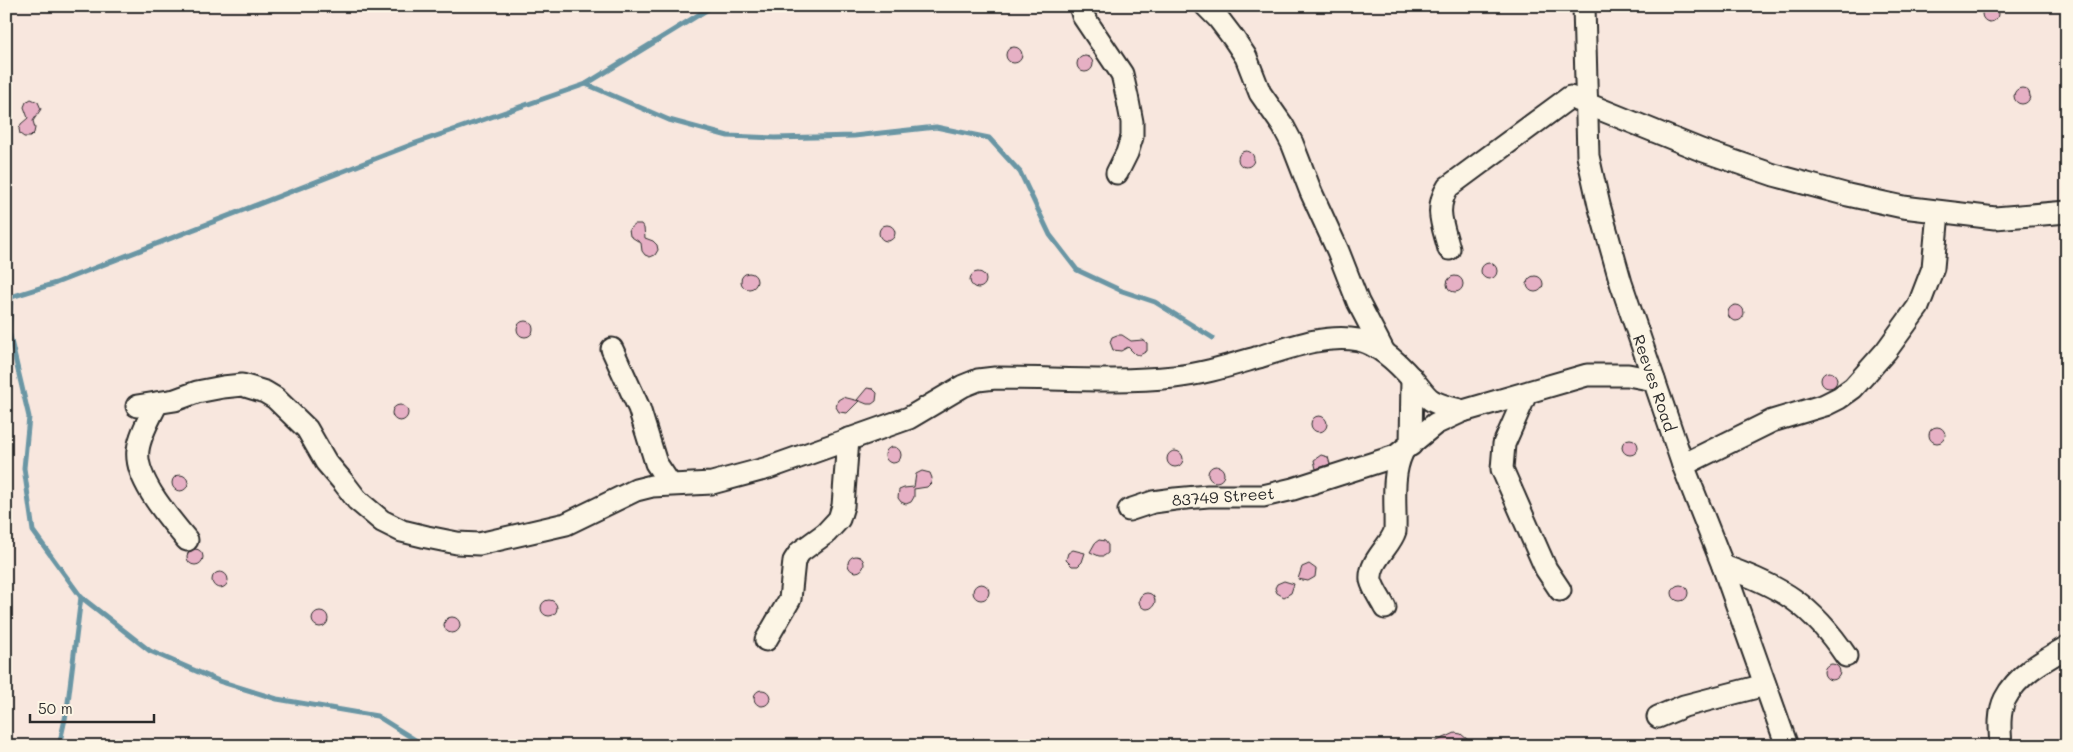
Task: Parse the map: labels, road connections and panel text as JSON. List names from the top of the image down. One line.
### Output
{"streets":{"street":["Reeves Road","83749 Street"]},"crossings":[["Reeves Road","83749 Street"]],"scale_bar":"50 m"}
